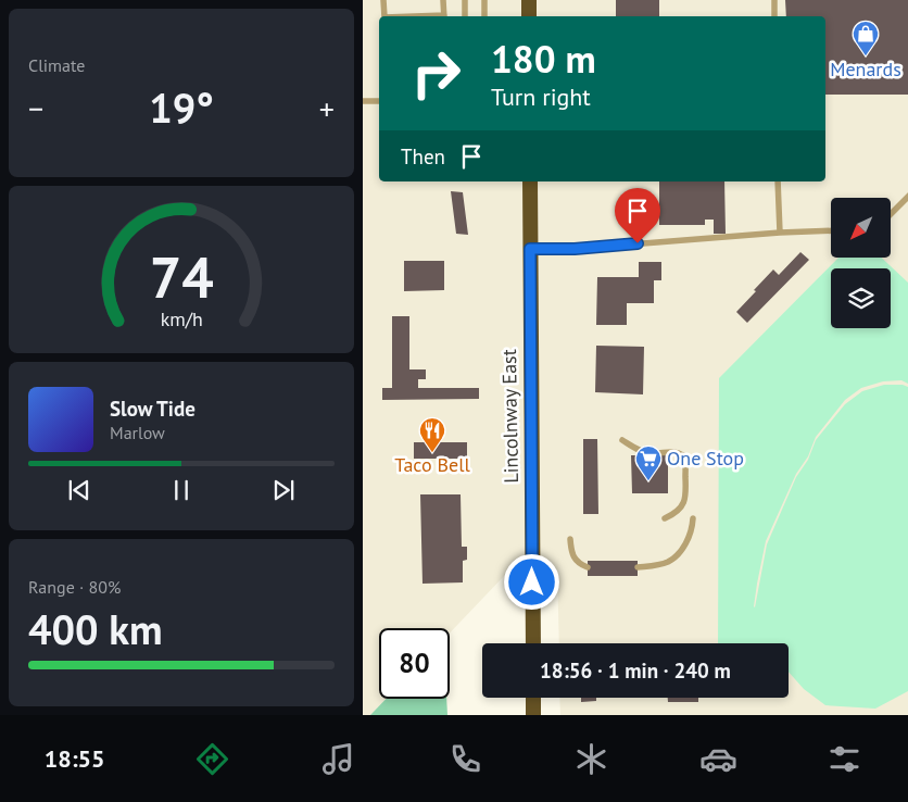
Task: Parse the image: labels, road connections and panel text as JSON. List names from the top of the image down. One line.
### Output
{"streets":{"highway":["Lincolnway East"]},"places":{"shop":["Menards"],"restaurant":["Taco Bell"],"supermarket":["One Stop"]},"north":"bottom left","page":{"tile":["Climate",["Range · 80%","400 km"]],"turn":["180 m","Turn right"],"heat":["−","19°","+"],"then":"Then","song":["Slow Tide","Marlow"],"limit":"80","trip":"18:56 · 1 min · 240 m","tabs":"18:55","gauge":["74","km/h"]}}
